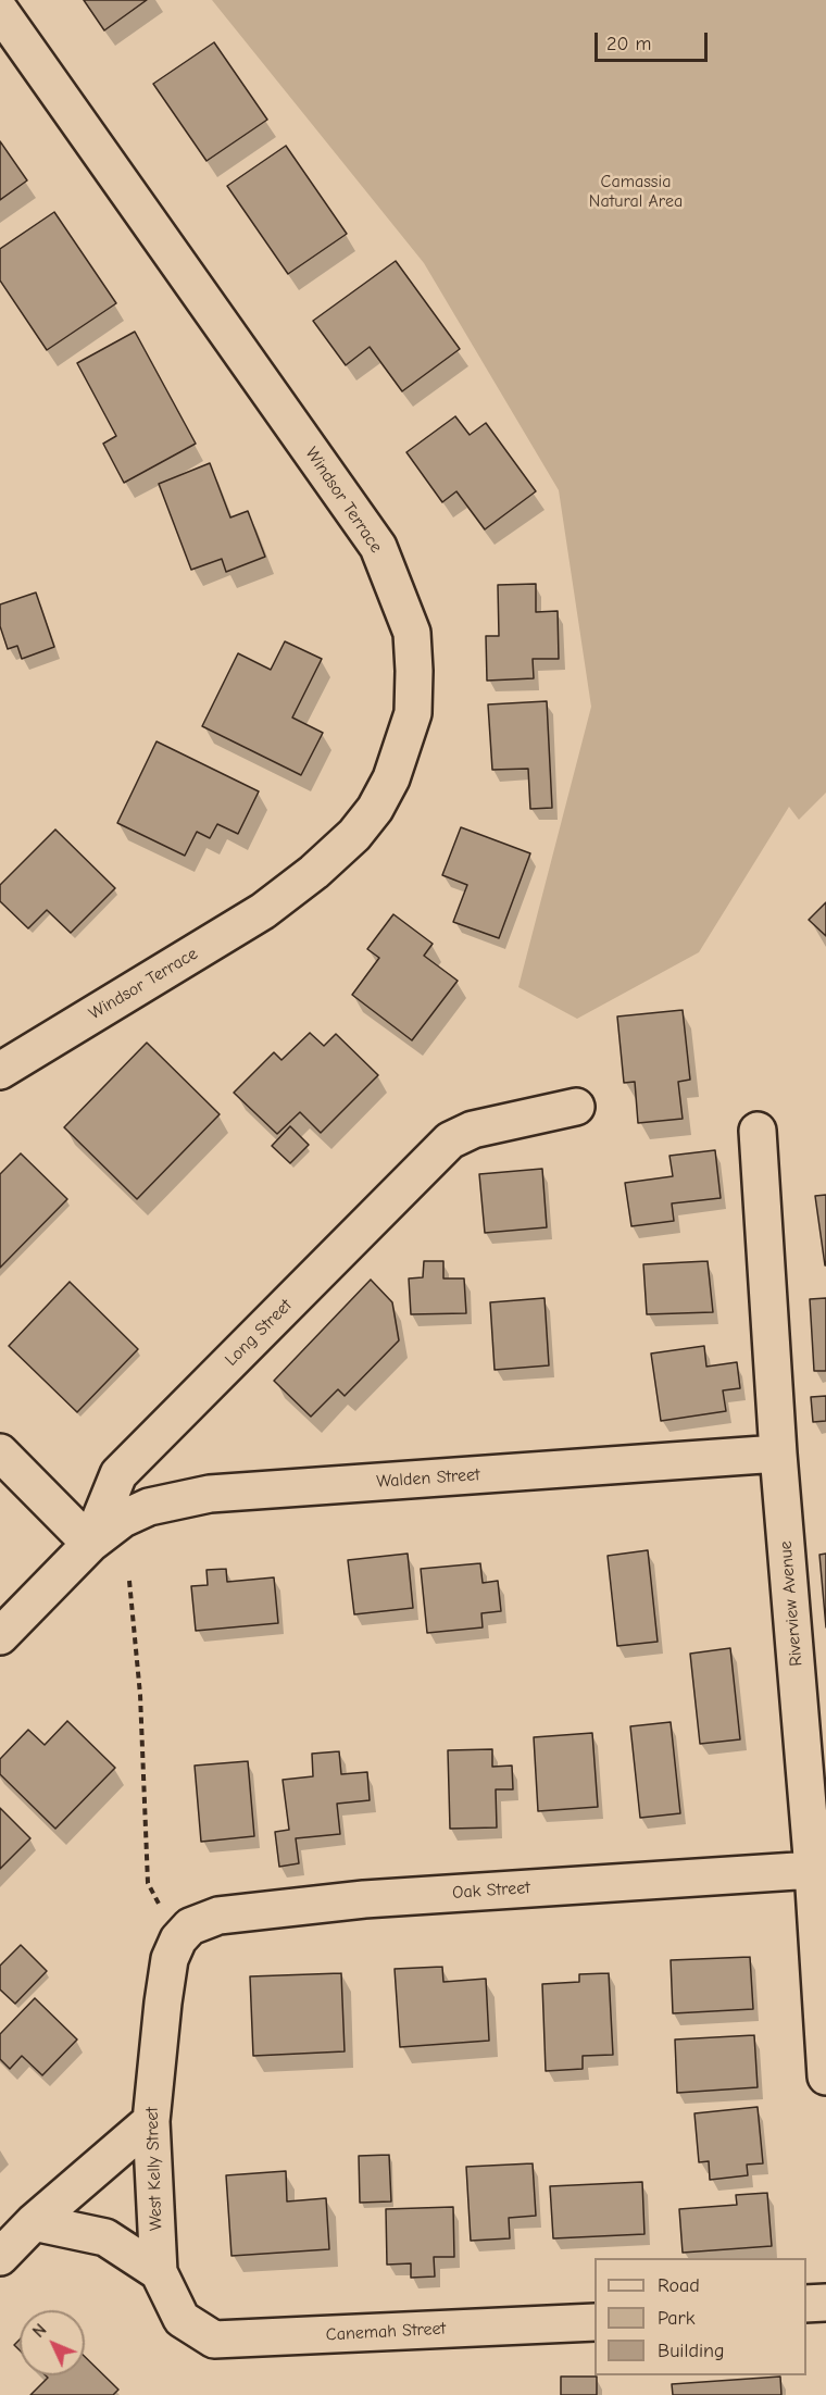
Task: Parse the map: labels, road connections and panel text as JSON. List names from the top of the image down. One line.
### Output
{"streets":{"street":["Windsor Terrace","Long Street","Walden Street","Riverview Avenue","Oak Street","West Kelly Street","Canemah Street"]},"crossings":[["Long Street","Walden Street"],["Walden Street","Riverview Avenue"],["Riverview Avenue","Oak Street"],["Oak Street","West Kelly Street"],["West Kelly Street","Canemah Street"]],"parks":["Camassia Natural Area"],"legend":["Road","Park","Building"],"scale_bar":"20 m","north":"top left"}
